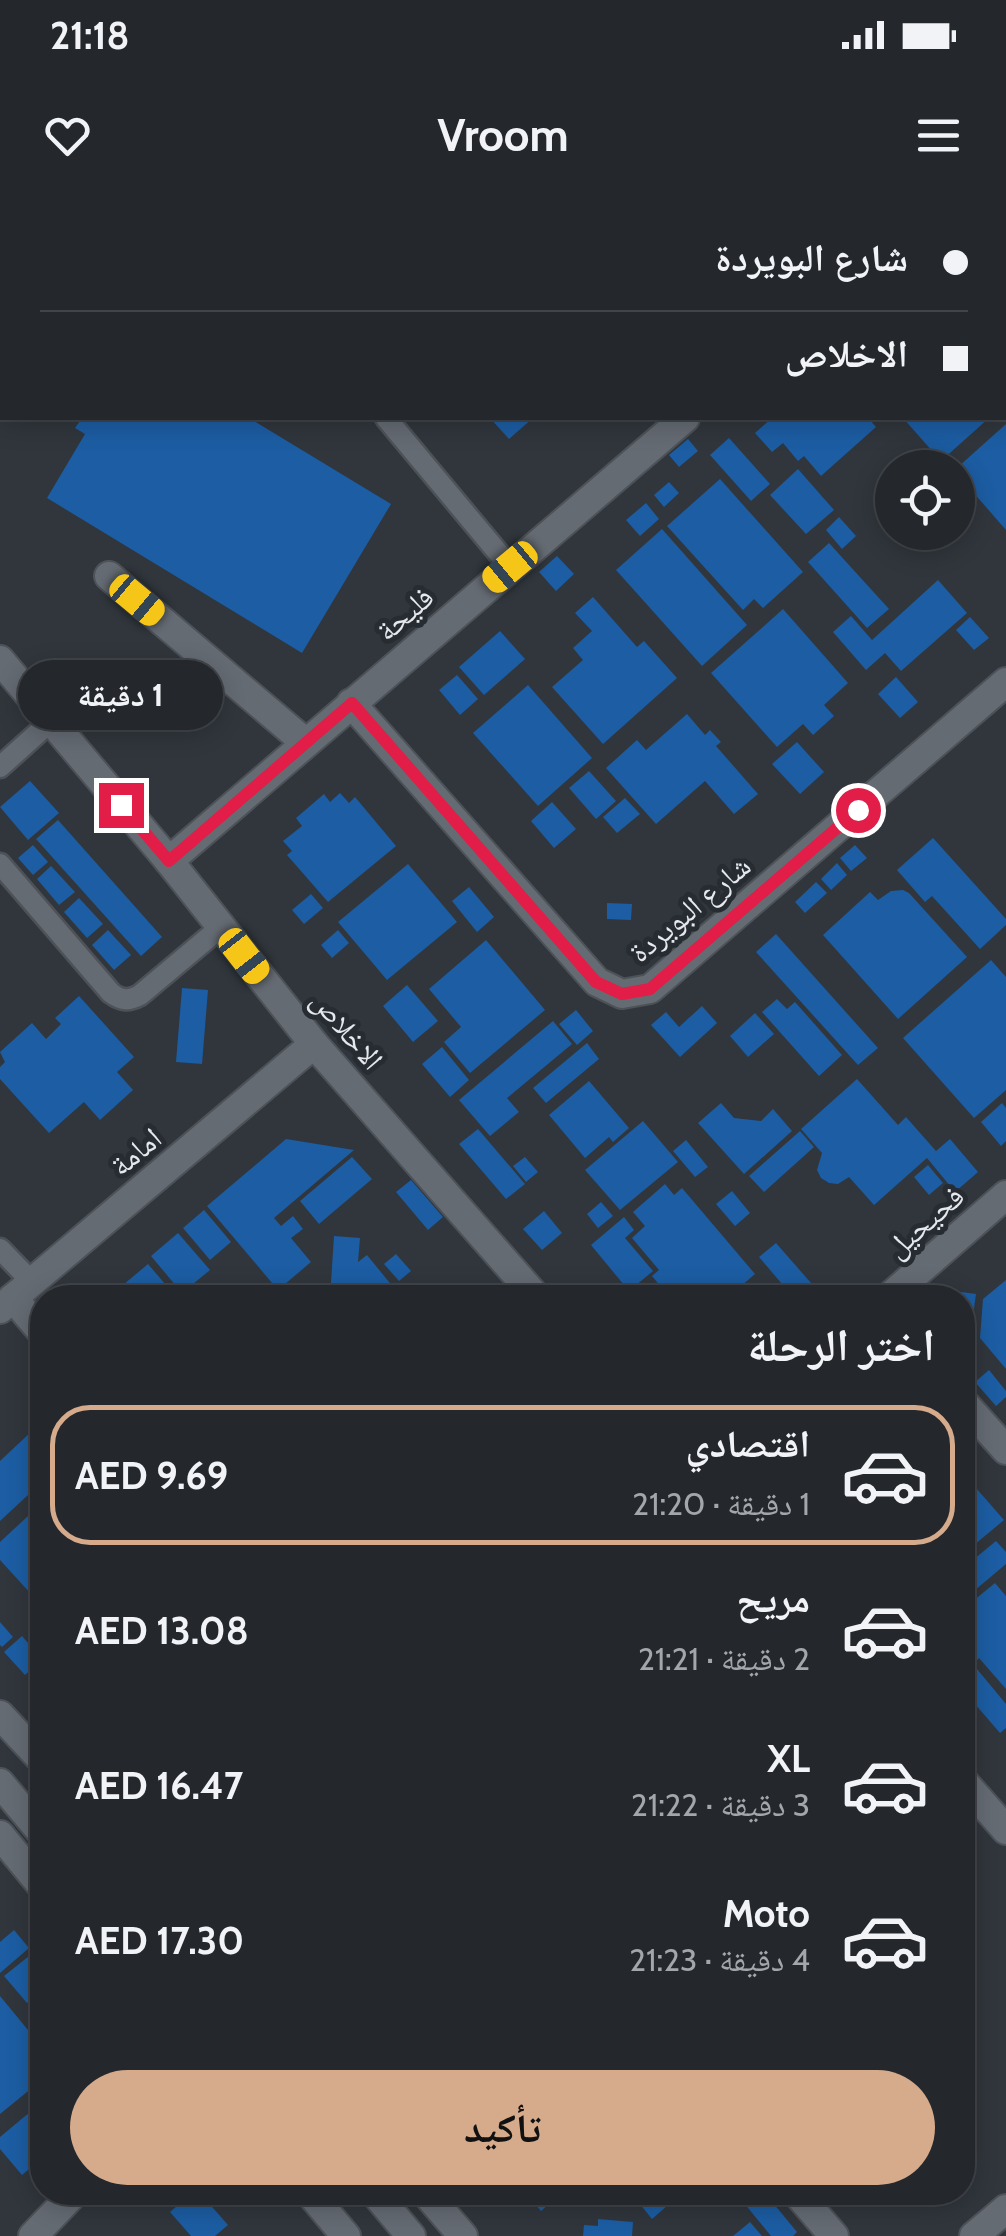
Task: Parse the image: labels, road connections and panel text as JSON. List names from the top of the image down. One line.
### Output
{"streets":{"street":["فليحة","شارع البويردة","الاخلاص","امامة","فحيحيل"]},"crossings":[["فليحة","شارع البويردة"],["فليحة","الاخلاص"],["الاخلاص","امامة"]],"page":{"status":"21:18","header":"Vroom","banner":["شارع البويردة","الاخلاص"],"bubble":"1 دقيقة","heading":"اختر الرحلة","list":[{"name":"اقتصادي","note":"1 دقيقة · 21:20","value":"AED 9.69"},{"name":"مريح","note":"2 دقيقة · 21:21","value":"AED 13.08"},{"name":"XL","note":"3 دقيقة · 21:22","value":"AED 16.47"},{"name":"Moto","note":"4 دقيقة · 21:23","value":"AED 17.30"}],"buttons":"تأكيد"}}
